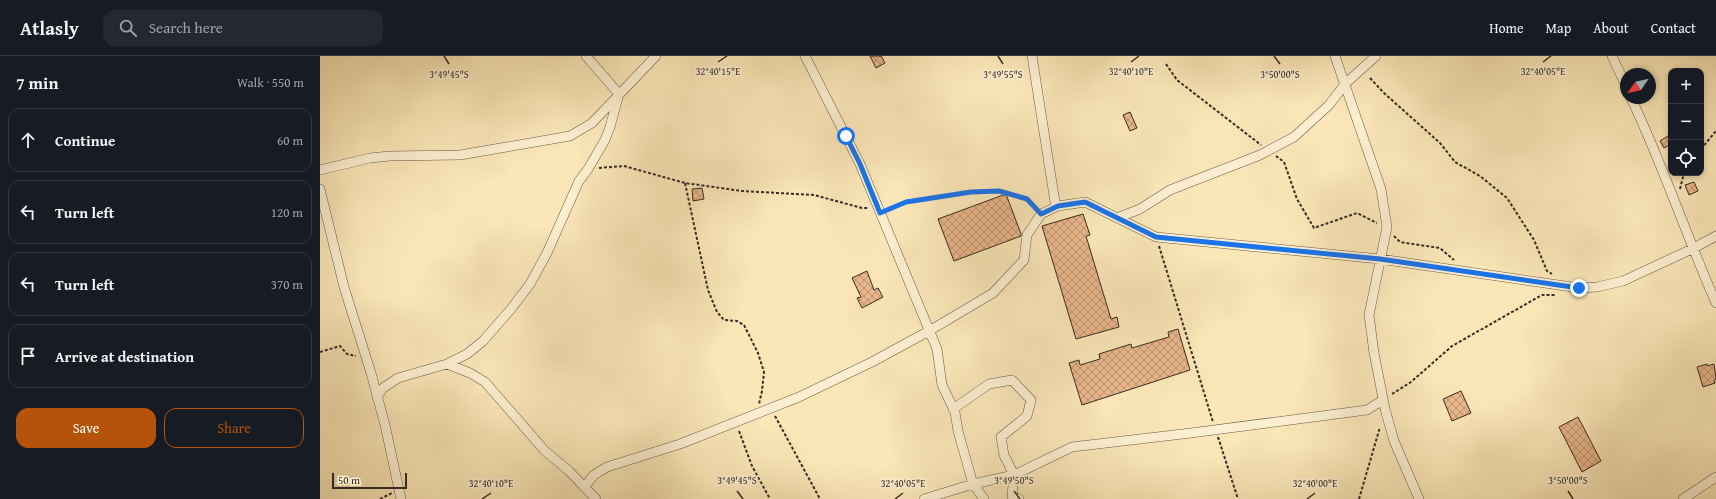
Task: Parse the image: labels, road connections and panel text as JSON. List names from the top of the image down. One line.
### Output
{"scale_bar":"50 m","north":"bottom left","page":{"header":"Atlasly","search":"Search here","nav":["Home","Map","About","Contact"],"heading":["7 min","Walk · 550 m"],"map_buttons":["+","−"],"list":[["Continue","60 m"],["Turn left","120 m"],["Turn left","370 m"],"Arrive at destination"],"buttons":["Save","Share"],"scale":"50 m"},"coordinates":["32°40'15\"E","32°40'10\"E","32°40'05\"E","3°49'45\"S","3°49'55\"S","3°50'00\"S","3°49'50\"S","32°40'00\"E"]}
